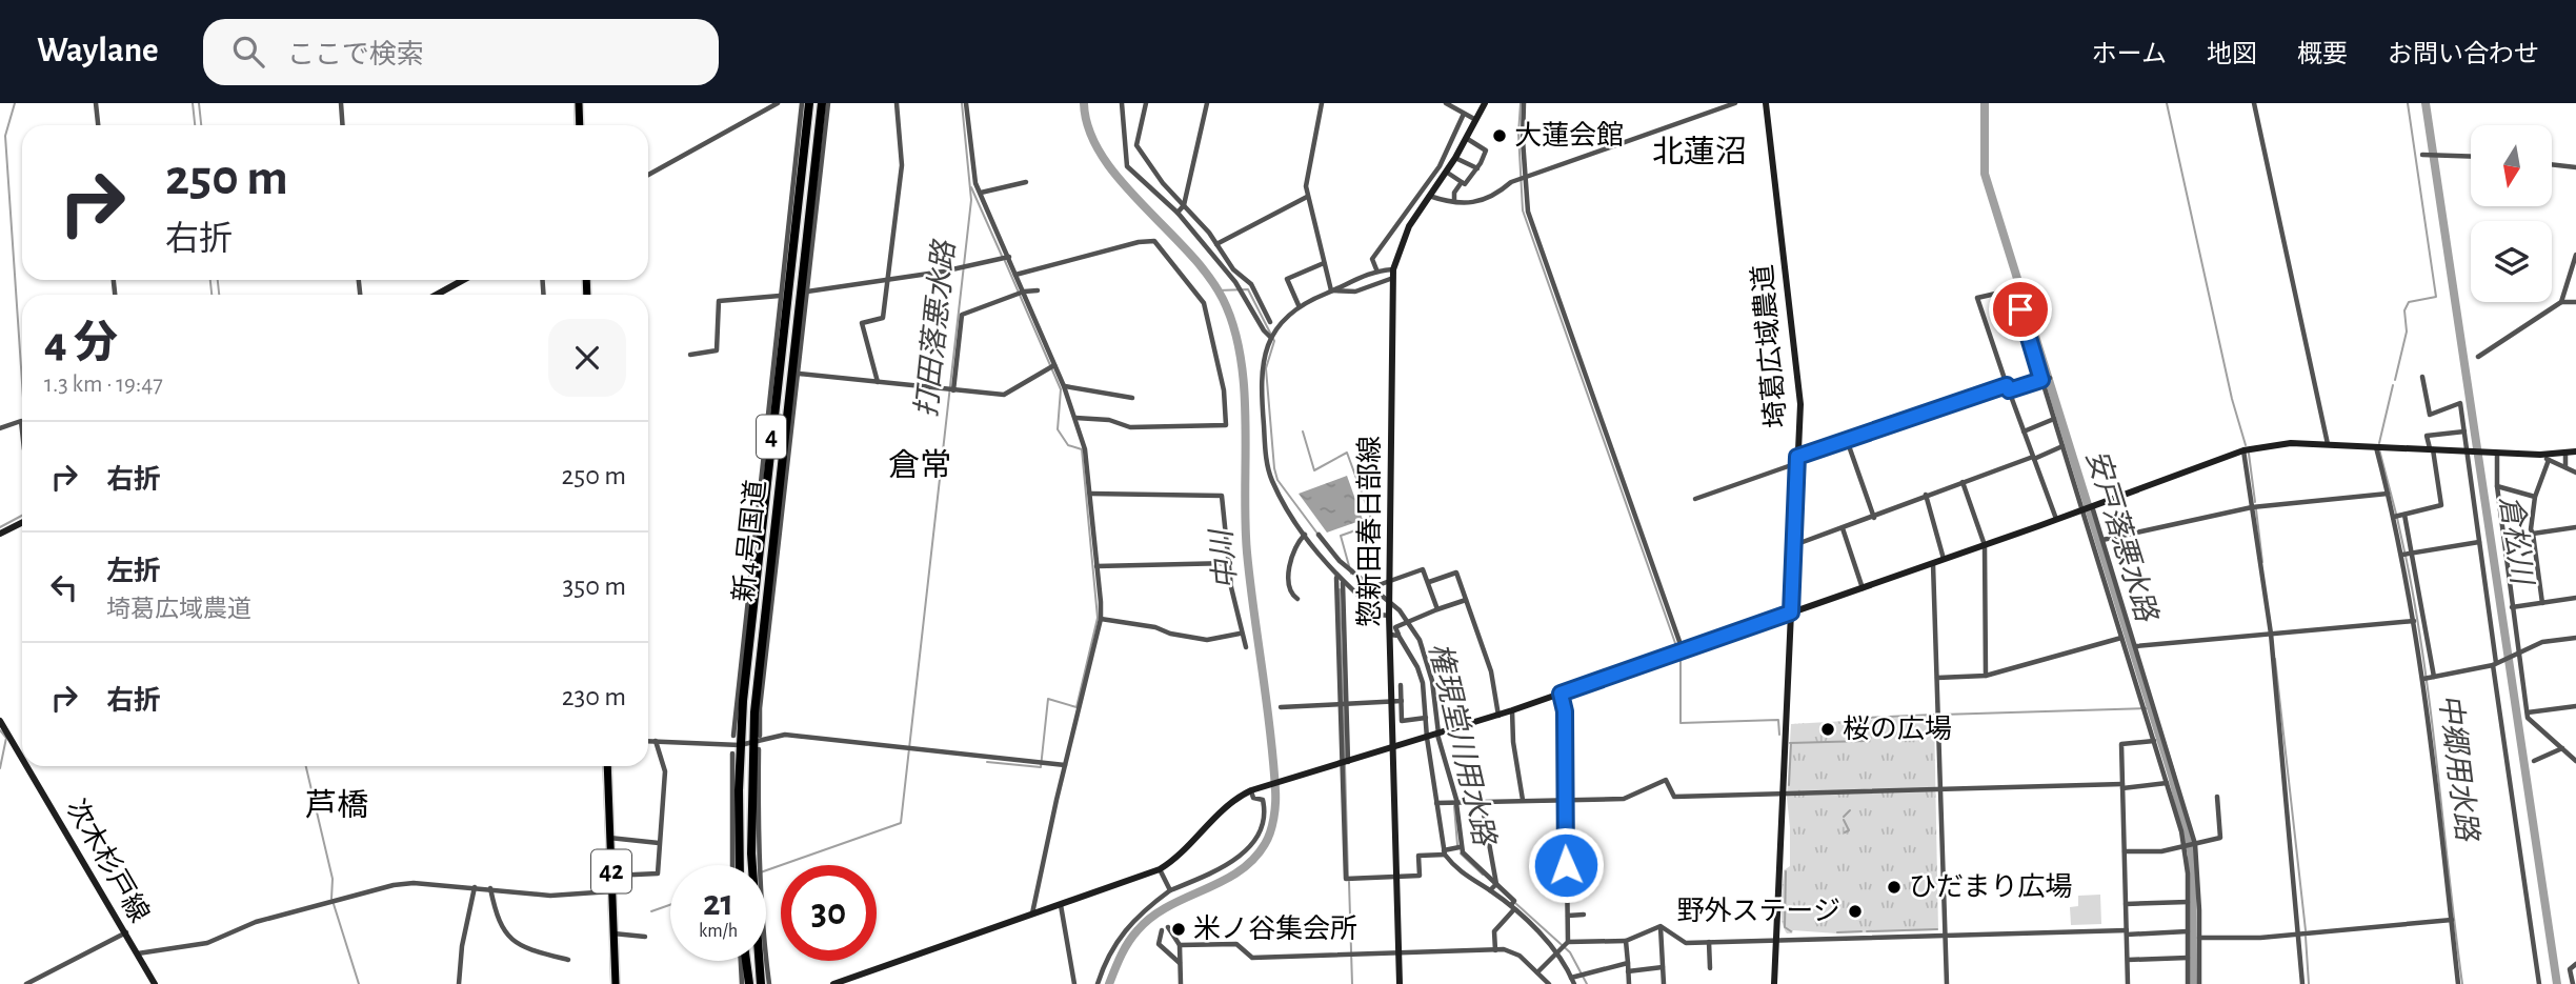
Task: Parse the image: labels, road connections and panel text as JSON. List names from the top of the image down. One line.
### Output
{"streets":{"highway":["4","新4号国道"],"main road":["42"],"street":["埼葛広域農道","惣新田春日部線","次木杉戸線"]},"districts":["北蓮沼","倉常","芦橋"],"water":["打田落悪水路","安戸落悪水路","倉松川","中川","権現堂川用水路","中郷用水路"],"places":["大蓮会館","桜の広場","ひだまり広場","野外ステージ","米ノ谷集会所"],"north":"bottom","page":{"header":"Waylane","search":"ここで検索","nav":["ホーム","地図","概要","お問い合わせ"],"turn":["250 m","右折"],"heading":["4 分","1.3 km · 19:47"],"list":[{"name":"右折","value":"250 m"},{"name":"左折","note":"埼葛広域農道","value":"350 m"},{"name":"右折","value":"230 m"}],"speed":"21 km/h","limit":"30"}}
